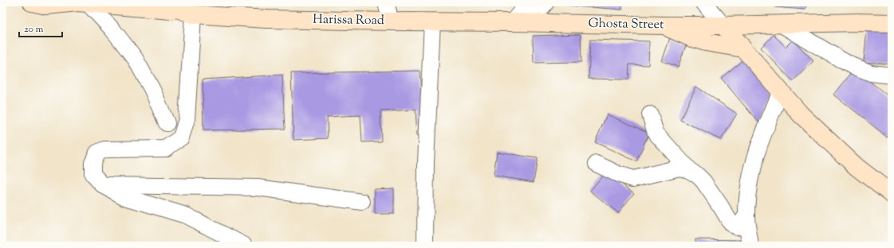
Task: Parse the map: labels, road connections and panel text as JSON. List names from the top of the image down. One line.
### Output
{"streets":{"main road":["Harissa Road","Ghosta Street"]},"crossings":[["Harissa Road","Ghosta Street"]],"scale_bar":"20 m"}
